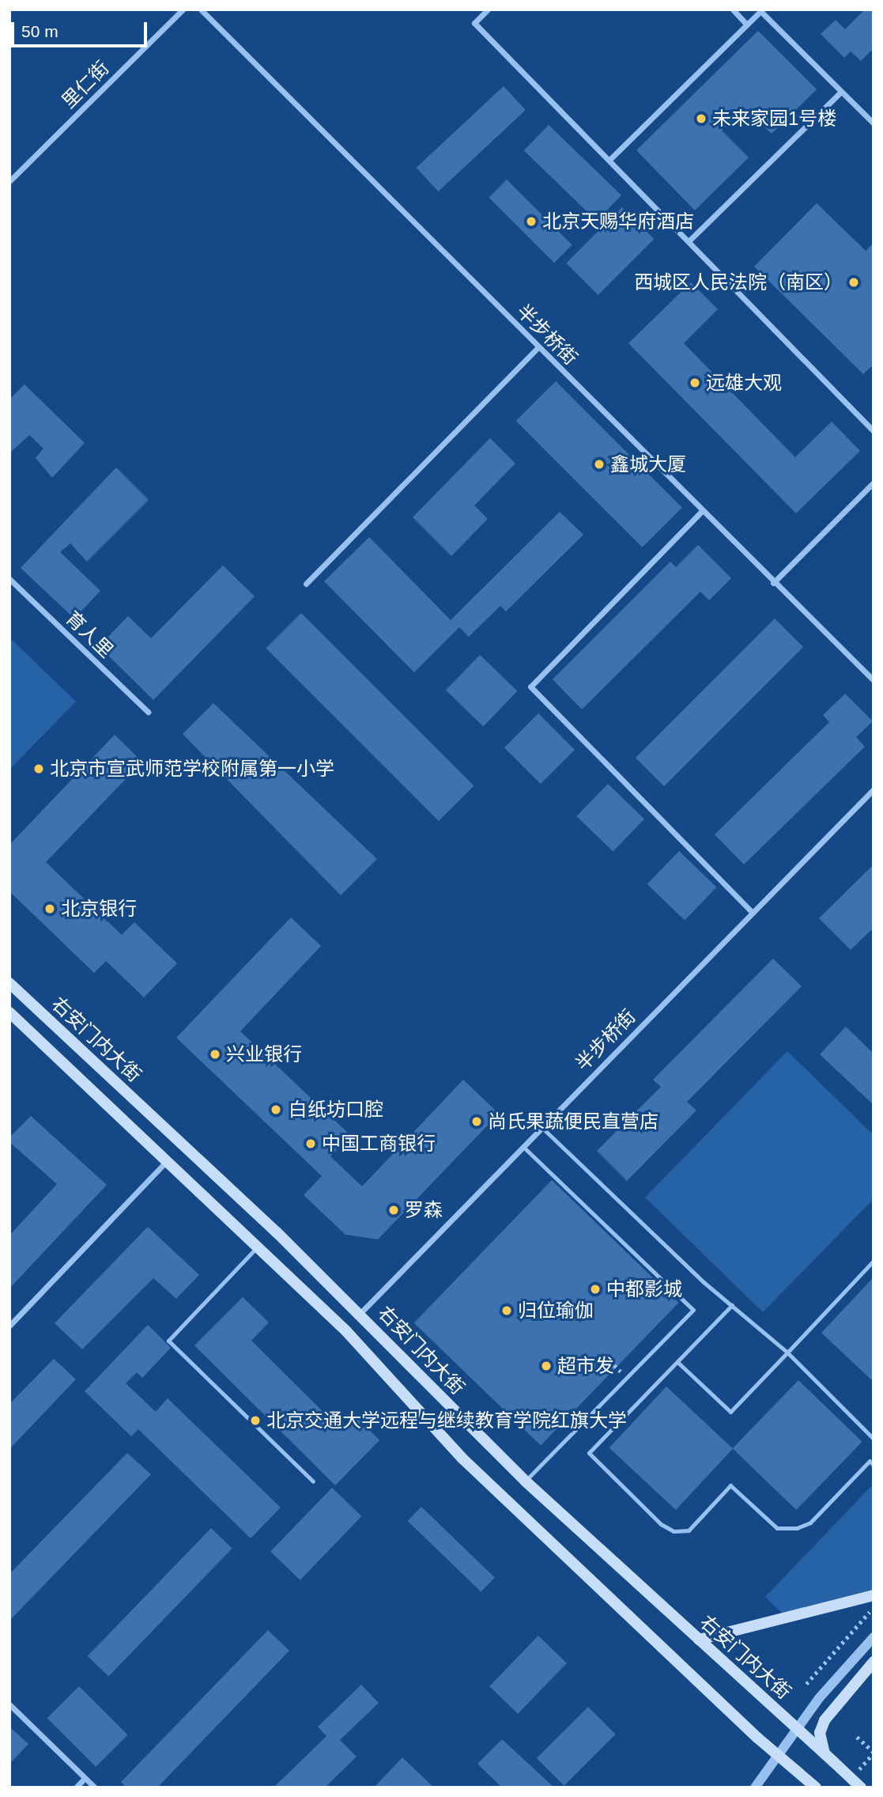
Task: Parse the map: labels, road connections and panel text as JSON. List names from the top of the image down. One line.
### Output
{"streets":{"main road":["右安门内大街"],"street":["里仁街","半步桥街","育人里"]},"crossings":[["半步桥街","右安门内大街"]],"places":["未来家园1号楼","北京天赐华府酒店","西城区人民法院（南区）","远雄大观","鑫城大厦","北京市宣武师范学校附属第一小学","北京银行","兴业银行","白纸坊口腔","尚氏果蔬便民直营店","中国工商银行","罗森","中都影城","归位瑜伽","超市发","北京交通大学远程与继续教育学院红旗大学"],"scale_bar":"50 m"}
